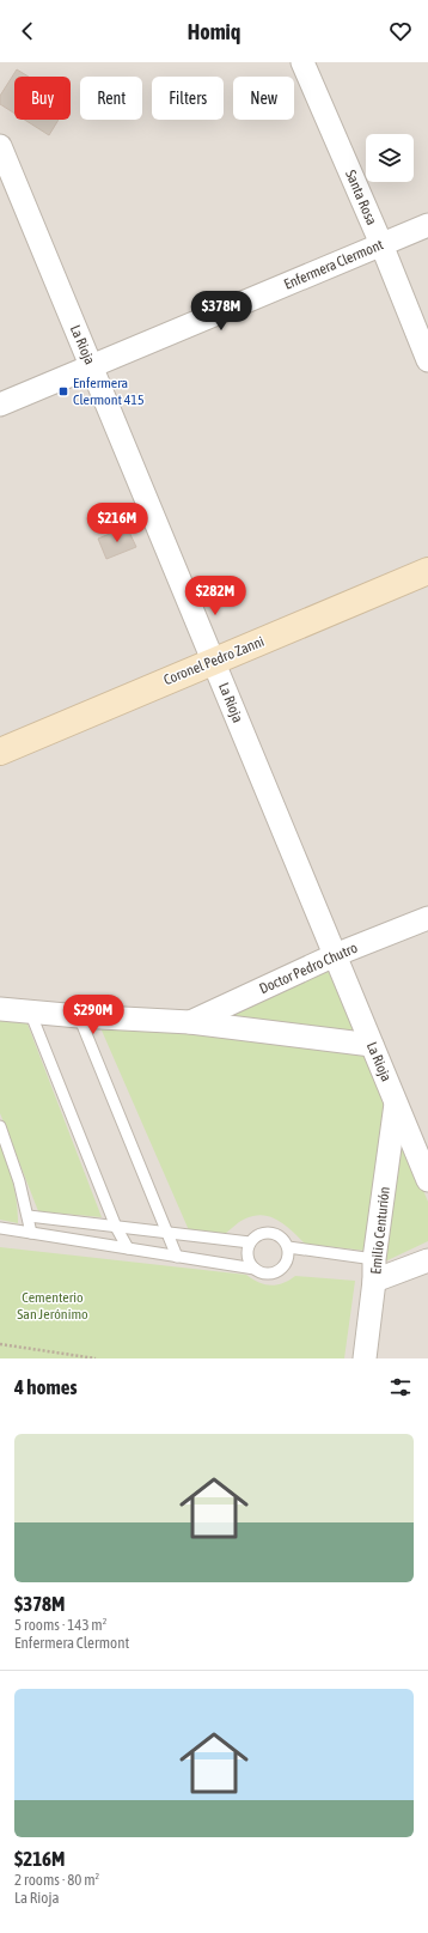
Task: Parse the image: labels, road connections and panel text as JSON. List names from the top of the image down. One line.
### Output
{"streets":{"main road":["Coronel Pedro Zanni"],"street":["Santa Rosa","Enfermera Clermont","La Rioja","Doctor Pedro Chutro","Emilio Centurión"]},"crossings":[["Santa Rosa","Enfermera Clermont"],["Enfermera Clermont","La Rioja"],["La Rioja","Coronel Pedro Zanni"],["La Rioja","Doctor Pedro Chutro"],["La Rioja","Emilio Centurión"]],"parks":["Cementerio San Jerónimo"],"places":{"transit":["Enfermera Clermont 415"]},"page":{"header":"Homiq","chip":["Buy","Rent","Filters","New"],"price":["$378M","$216M","$282M","$290M"],"heading":"4 homes","list":[{"name":"$378M","note":"5 rooms · 143 m² · Enfermera Clermont"},{"name":"$216M","note":"2 rooms · 80 m² · La Rioja"}]}}
